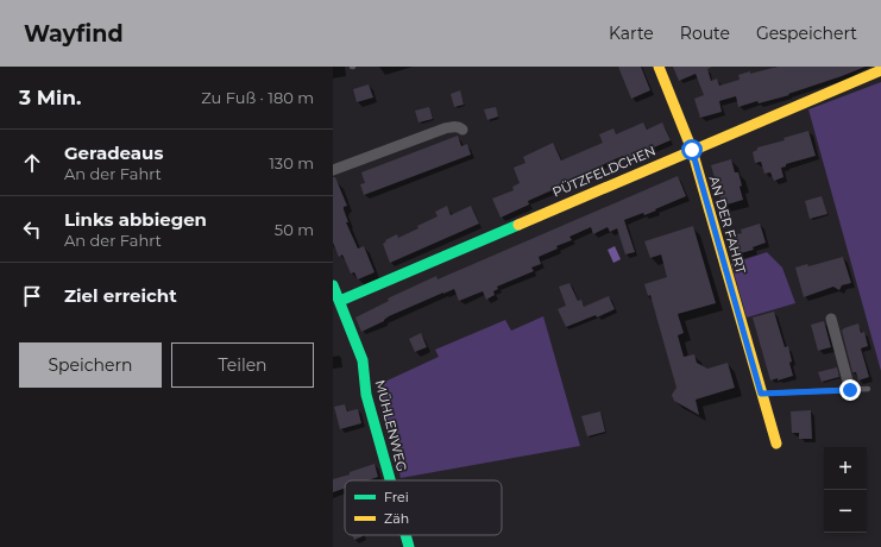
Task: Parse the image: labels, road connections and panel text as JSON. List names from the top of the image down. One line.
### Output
{"streets":{"street":["PÜTZFELDCHEN","AN DER FAHRT","MÜHLENWEG"]},"crossings":[["PÜTZFELDCHEN","AN DER FAHRT"],["PÜTZFELDCHEN","MÜHLENWEG"]],"legend":["Frei","Zäh"],"page":{"header":"Wayfind","nav":["Karte","Route","Gespeichert"],"heading":["3 Min.","Zu Fuß · 180 m"],"list":[["Geradeaus","An der Fahrt","130 m"],["Links abbiegen","An der Fahrt","50 m"],"Ziel erreicht"],"buttons":["Speichern","Teilen"],"map_buttons":["+","−"]}}
